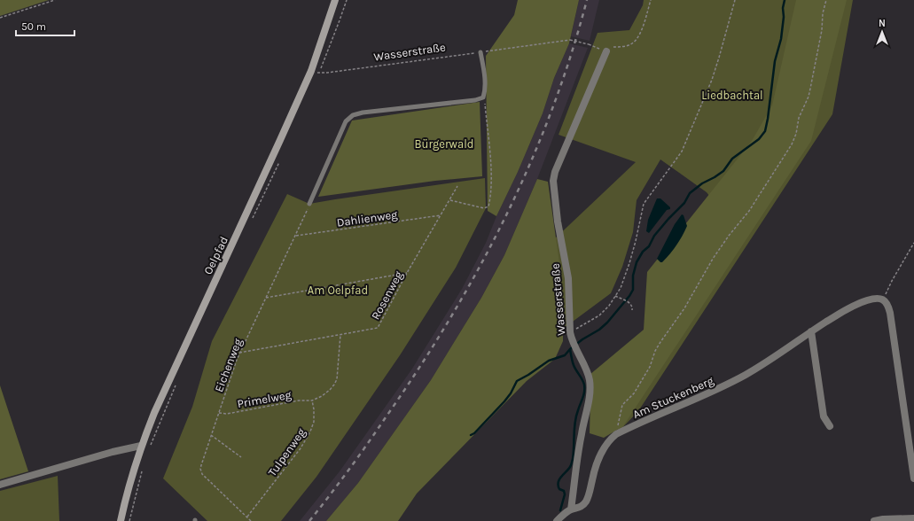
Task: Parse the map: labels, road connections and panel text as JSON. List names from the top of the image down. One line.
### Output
{"streets":{"street":["Wasserstraße","Oelpfad","Am Stuckenberg"],"path":["Dahlienweg","Rosenweg","Eichenweg","Primelweg","Tulpenweg"]},"crossings":[["Wasserstraße","Am Stuckenberg"],["Dahlienweg","Rosenweg"],["Dahlienweg","Eichenweg"],["Rosenweg","Eichenweg"],["Eichenweg","Primelweg"],["Eichenweg","Tulpenweg"],["Primelweg","Tulpenweg"]],"parks":["Liedbachtal","Bürgerwald","Am Oelpfad"],"scale_bar":"50 m","north":"top"}
